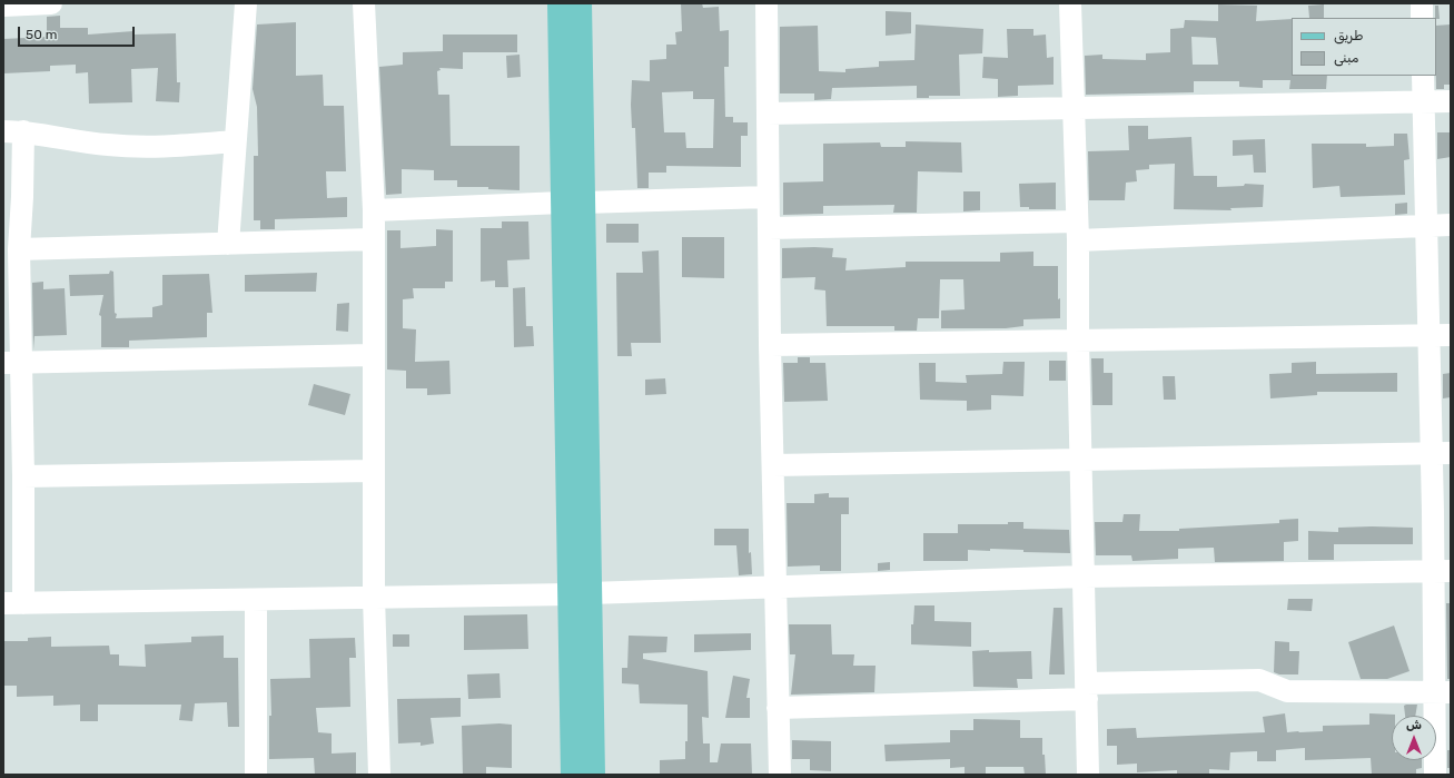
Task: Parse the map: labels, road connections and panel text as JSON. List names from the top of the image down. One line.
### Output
{"legend":["طريق","مبنى"],"scale_bar":"50 m","north":"top"}
